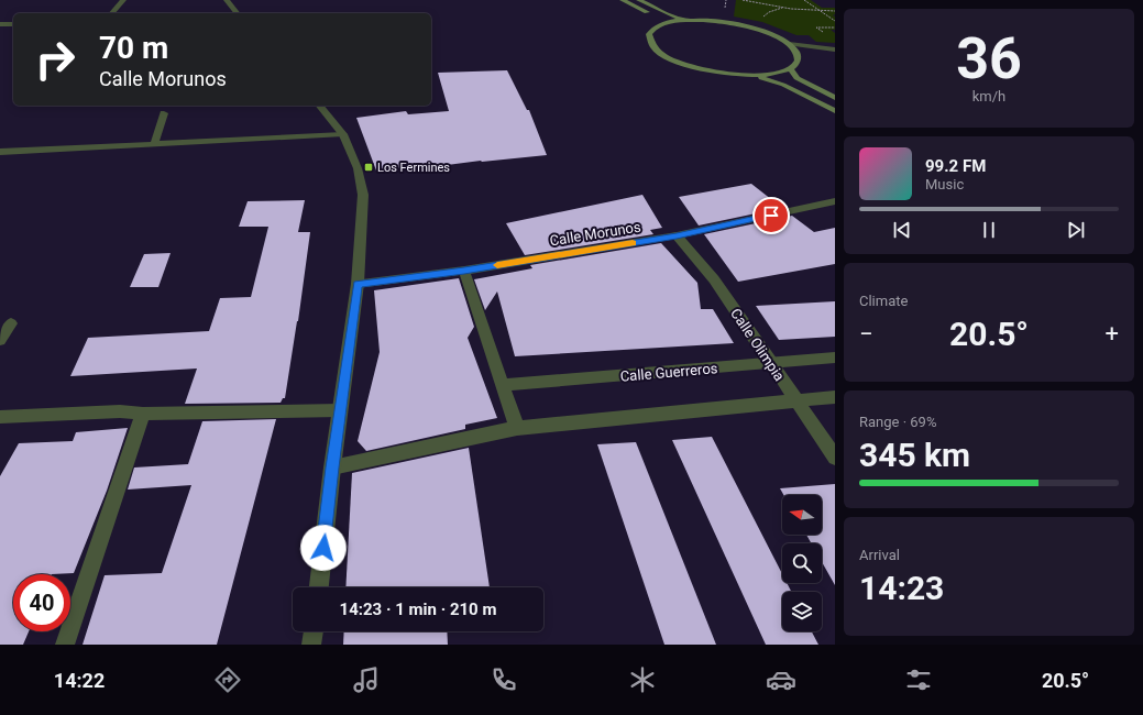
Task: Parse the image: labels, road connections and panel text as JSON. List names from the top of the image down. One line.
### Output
{"streets":{"street":["Calle Morunos","Calle Olimpia","Calle Guerreros"]},"crossings":[["Calle Morunos","Calle Olimpia"],["Calle Olimpia","Calle Guerreros"]],"places":{"transit":["Los Fermines"]},"north":"left","page":{"tile":[["36","km/h"],"Climate",["Range · 69%","345 km"],["Arrival","14:23"]],"turn":["70 m","Calle Morunos"],"song":["99.2 FM","Music"],"heat":["−","20.5°","+"],"limit":"40","trip":"14:23 · 1 min · 210 m","tabs":["14:22","20.5°"]}}
